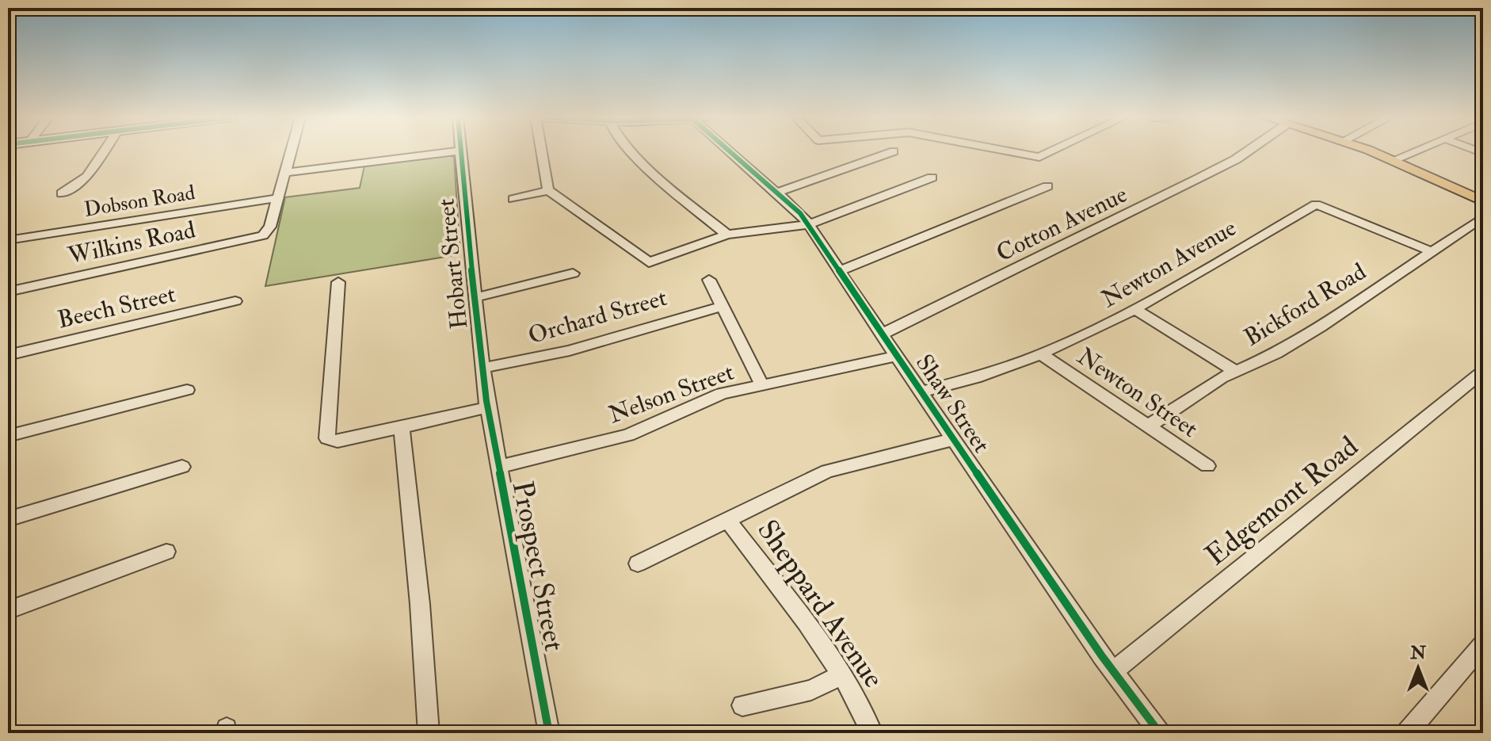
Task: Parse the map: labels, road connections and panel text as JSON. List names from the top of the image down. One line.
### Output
{"streets":{"street":["Dobson Road","Cotton Avenue","Wilkins Road","Newton Avenue","Hobart Street","Bickford Road","Beech Street","Orchard Street","Newton Street","Nelson Street","Shaw Street","Edgemont Road","Prospect Street","Sheppard Avenue"]},"crossings":[["Dobson Road","Wilkins Road"],["Cotton Avenue","Shaw Street"],["Newton Avenue","Bickford Road"],["Newton Avenue","Newton Street"],["Newton Avenue","Shaw Street"],["Hobart Street","Orchard Street"],["Hobart Street","Prospect Street"],["Bickford Road","Newton Street"],["Nelson Street","Shaw Street"],["Nelson Street","Prospect Street"],["Shaw Street","Edgemont Road"],["Shaw Street","Sheppard Avenue"]],"north":"top"}
